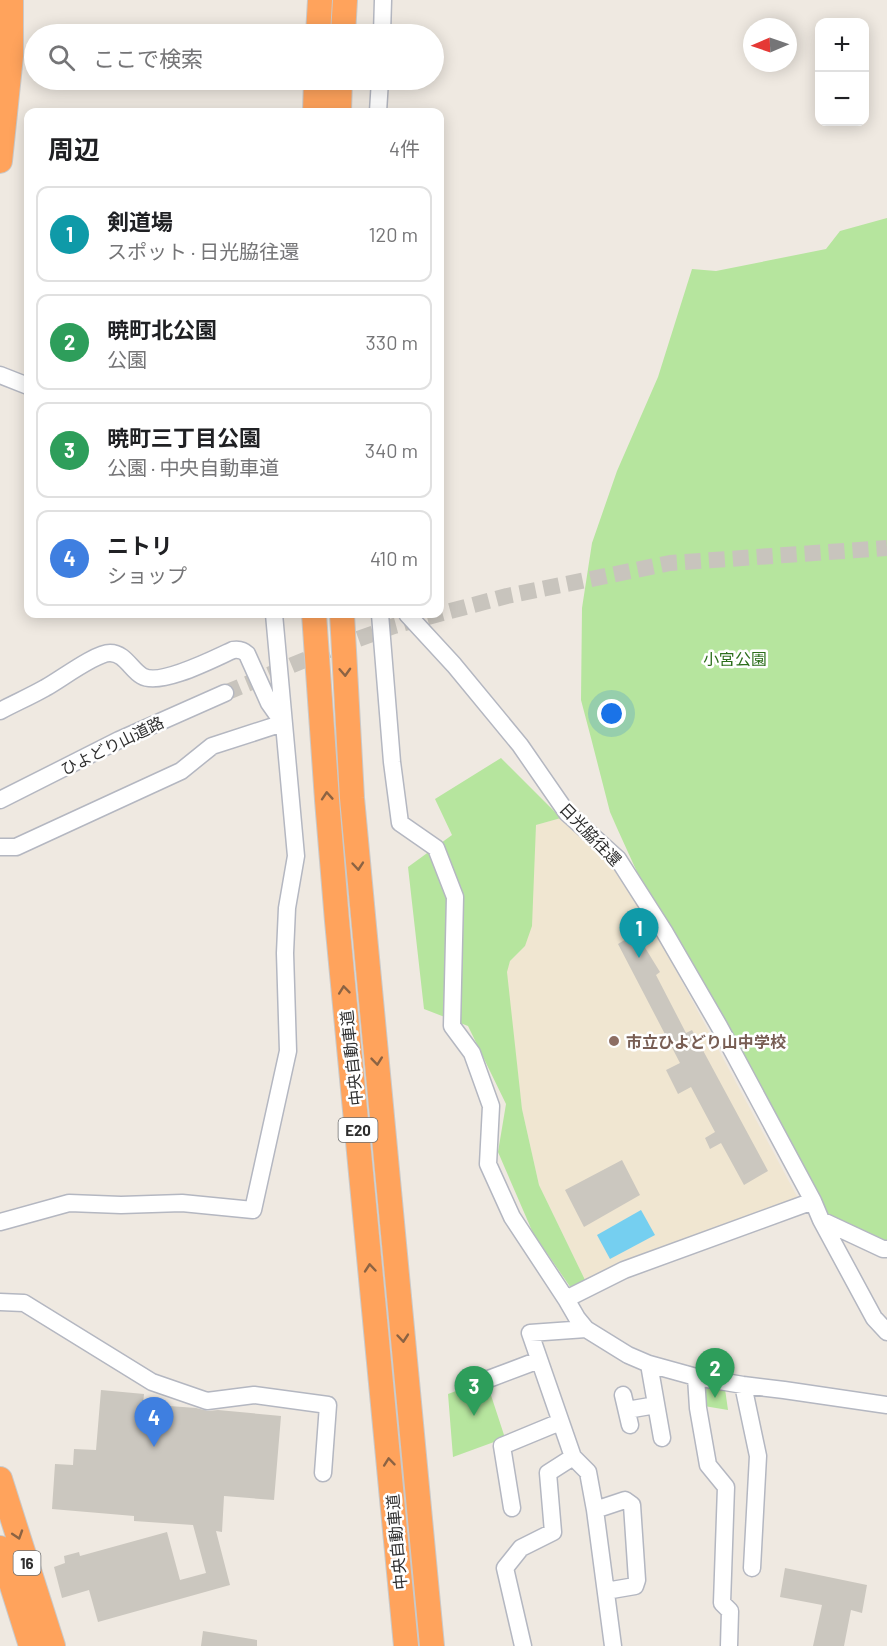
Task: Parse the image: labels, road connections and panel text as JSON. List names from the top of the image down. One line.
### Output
{"streets":{"highway":["中央自動車道","E20","16"],"street":["ひよどり山道路","日光脇往還"]},"parks":["小宮公園"],"places":["市立ひよどり山中学校"],"north":"left","page":{"map_buttons":["+","−"],"search":"ここで検索","heading":["周辺","4件"],"list":[{"mark":"1","name":"剣道場","note":"スポット · 日光脇往還","value":"120 m"},{"mark":"2","name":"暁町北公園","note":"公園","value":"330 m"},{"mark":"3","name":"暁町三丁目公園","note":"公園 · 中央自動車道","value":"340 m"},{"mark":"4","name":"ニトリ","note":"ショップ","value":"410 m"}],"pins":["1","2","3","4"]}}
